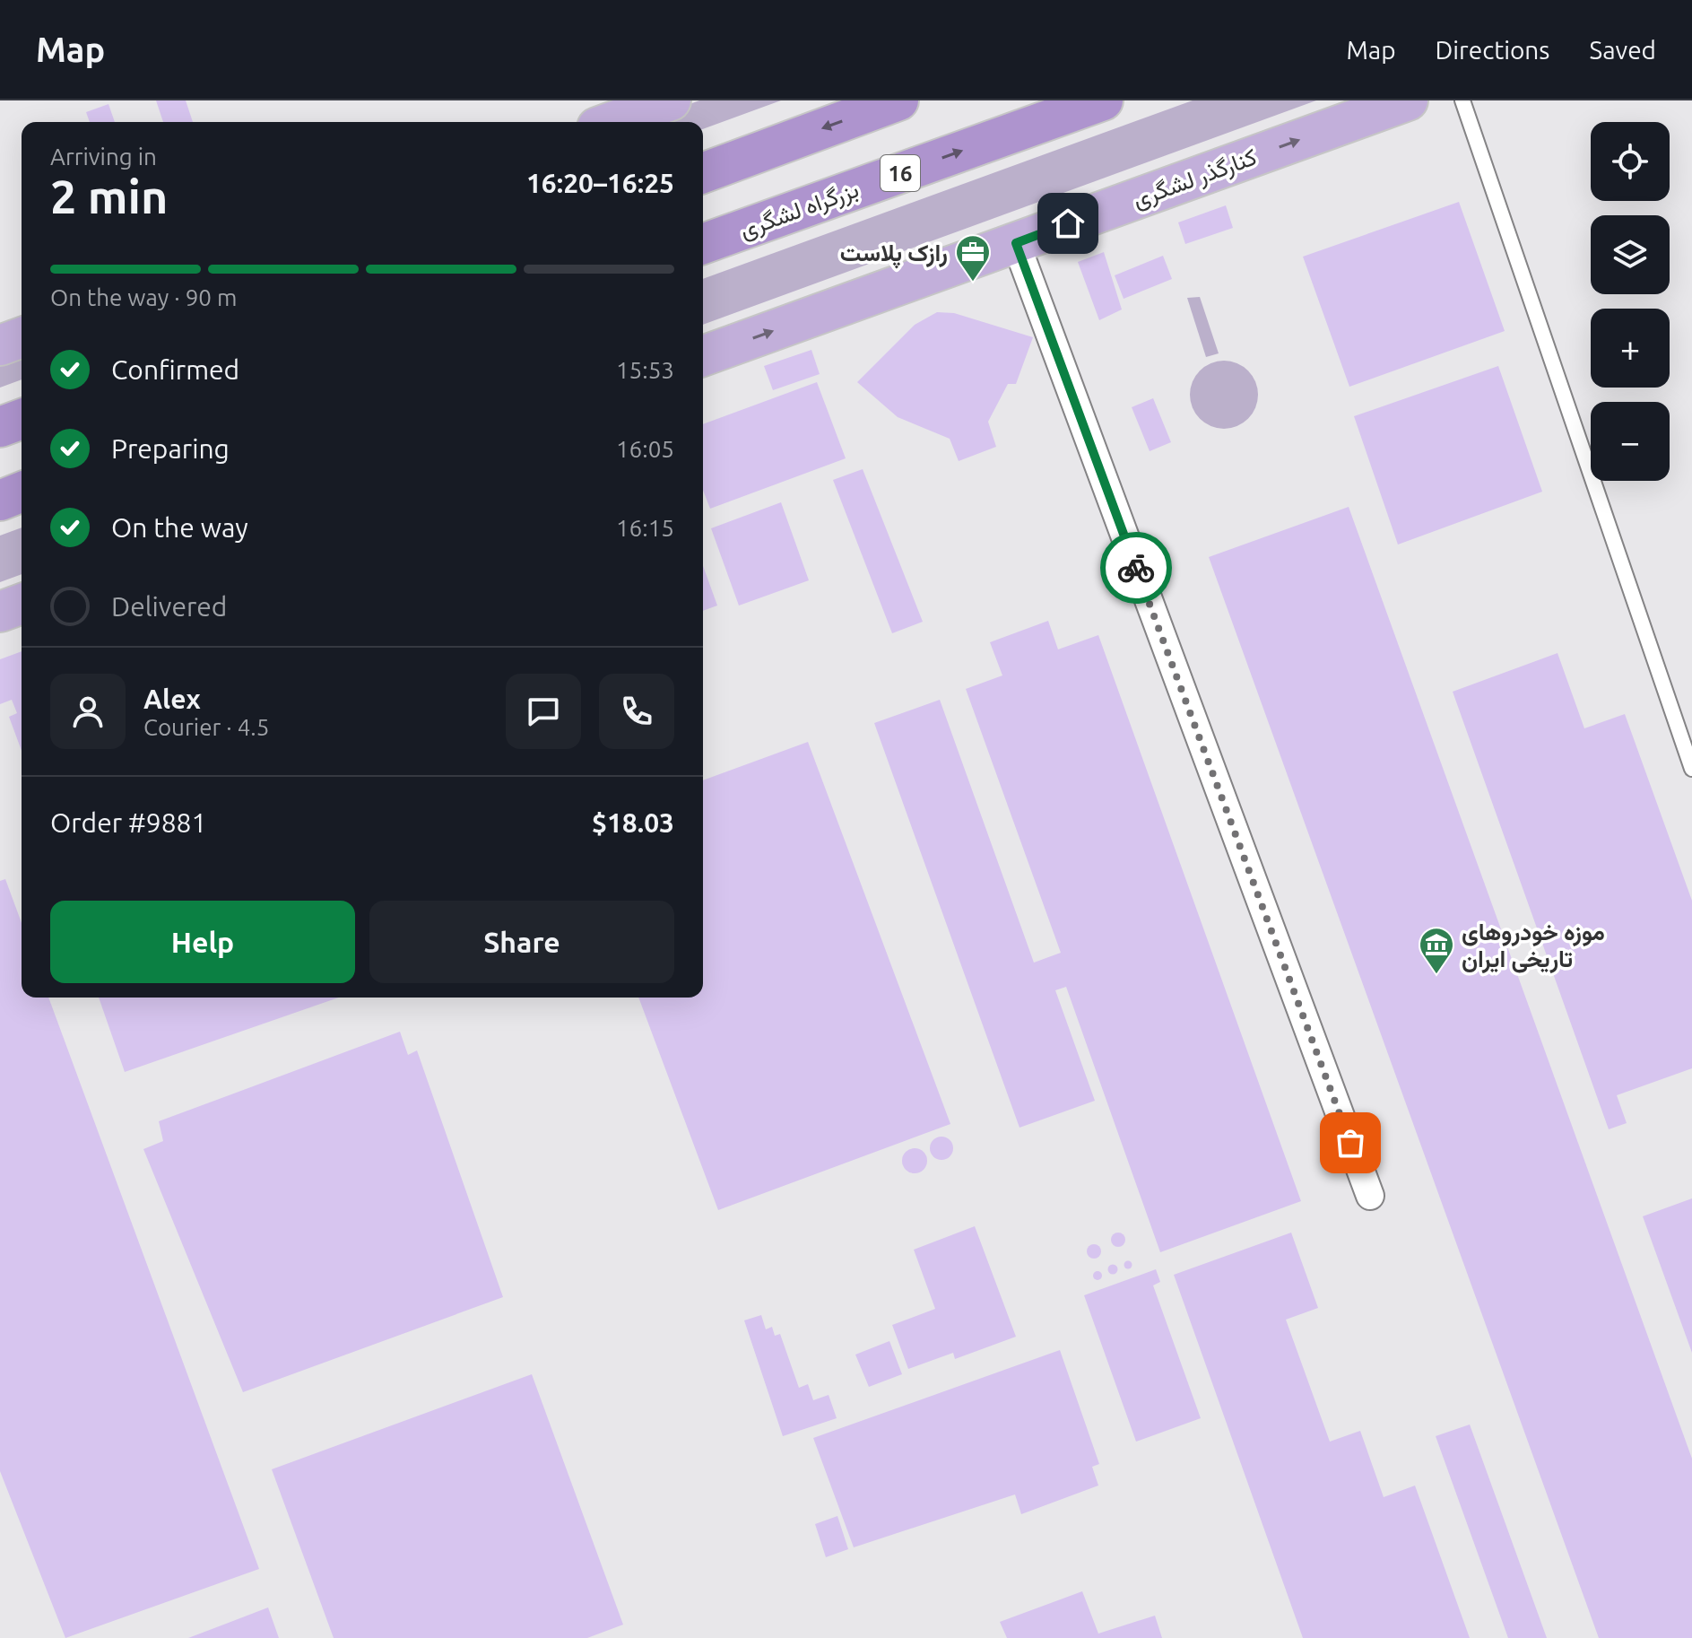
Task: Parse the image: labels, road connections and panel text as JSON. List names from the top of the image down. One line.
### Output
{"streets":{"highway":["16","بزرگراه لشگری"],"main road":["کنارگذر لشگری"]},"one_way":["کنارگذر لشگری"],"places":{"office":["رازک پلاست"],"museum":["موزه خودروهای تاریخی ایران"]},"page":{"header":"Map","nav":["Map","Directions","Saved"],"map_buttons":["+","−"],"heading":["2 min","Arriving in","16:20–16:25"],"panel":["Alex","Courier · 4.5","Order #9881","$18.03"],"bar":"On the way · 90 m","list":[["Confirmed","15:53"],["Preparing","16:05"],["On the way","16:15"],"Delivered"],"buttons":["Help","Share"]}}
